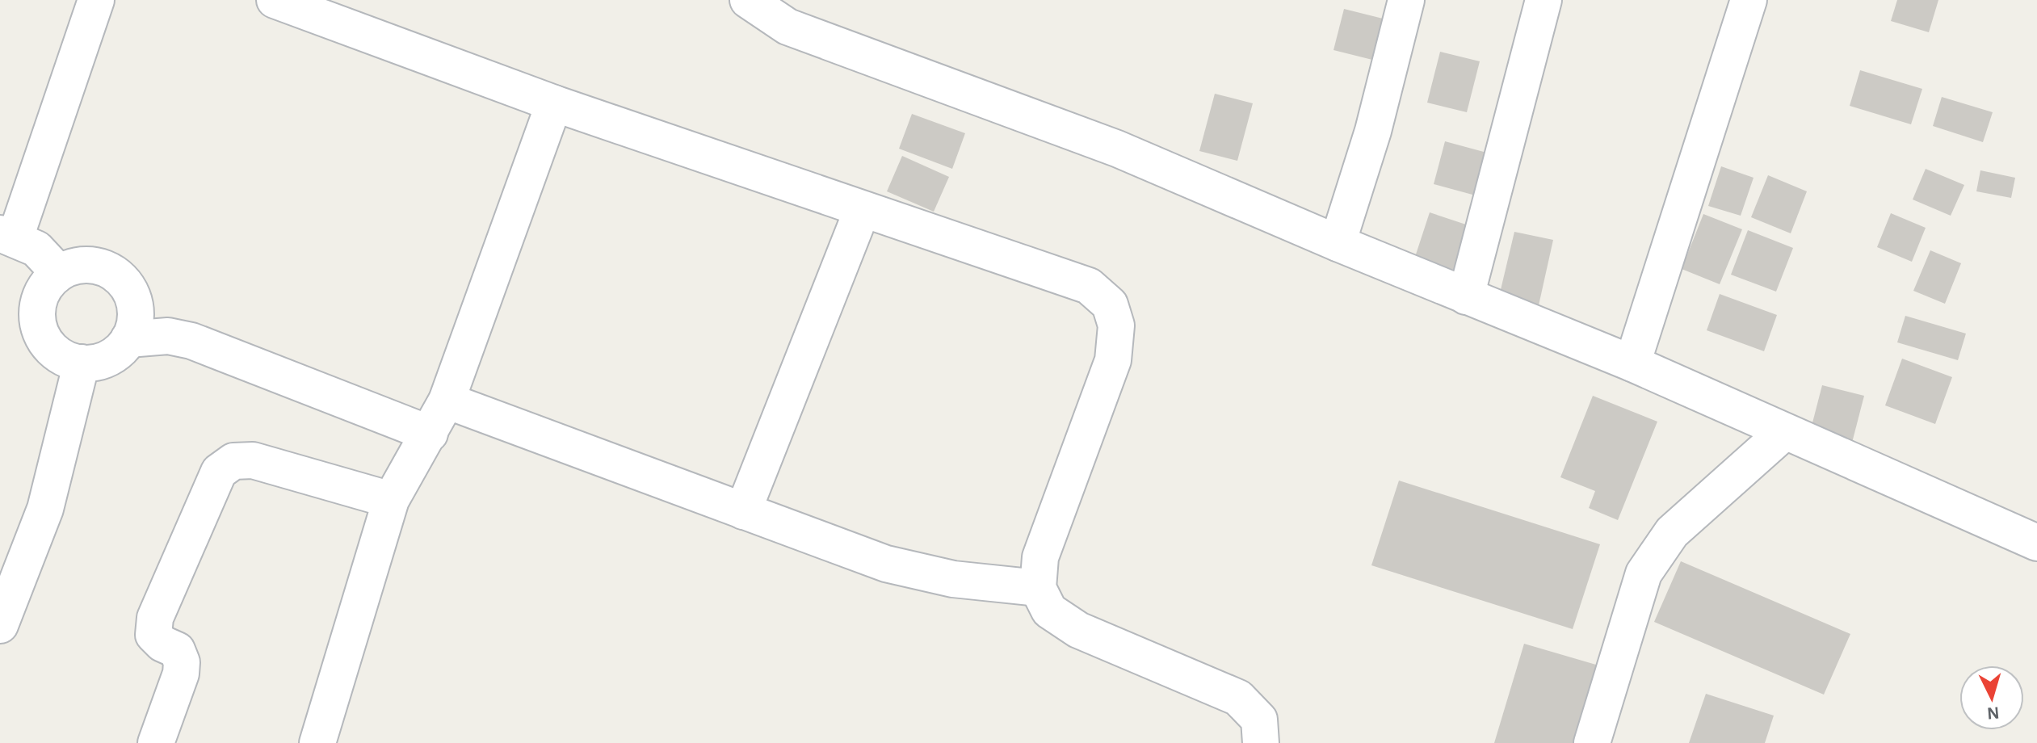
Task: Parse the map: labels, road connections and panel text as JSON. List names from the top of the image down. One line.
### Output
{"north":"bottom"}
